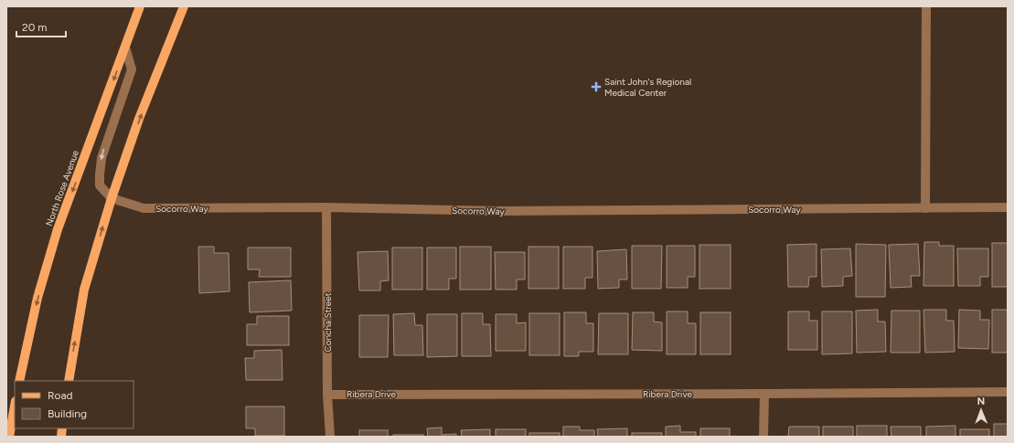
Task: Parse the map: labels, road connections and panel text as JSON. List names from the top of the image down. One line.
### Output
{"streets":{"main road":["North Rose Avenue"],"street":["Socorro Way","Concha Street","Ribera Drive"]},"crossings":[["Socorro Way","Concha Street"],["Concha Street","Ribera Drive"]],"places":{"health":["Saint John's Regional Medical Center"]},"legend":["Road","Building"],"scale_bar":"20 m","north":"top"}
